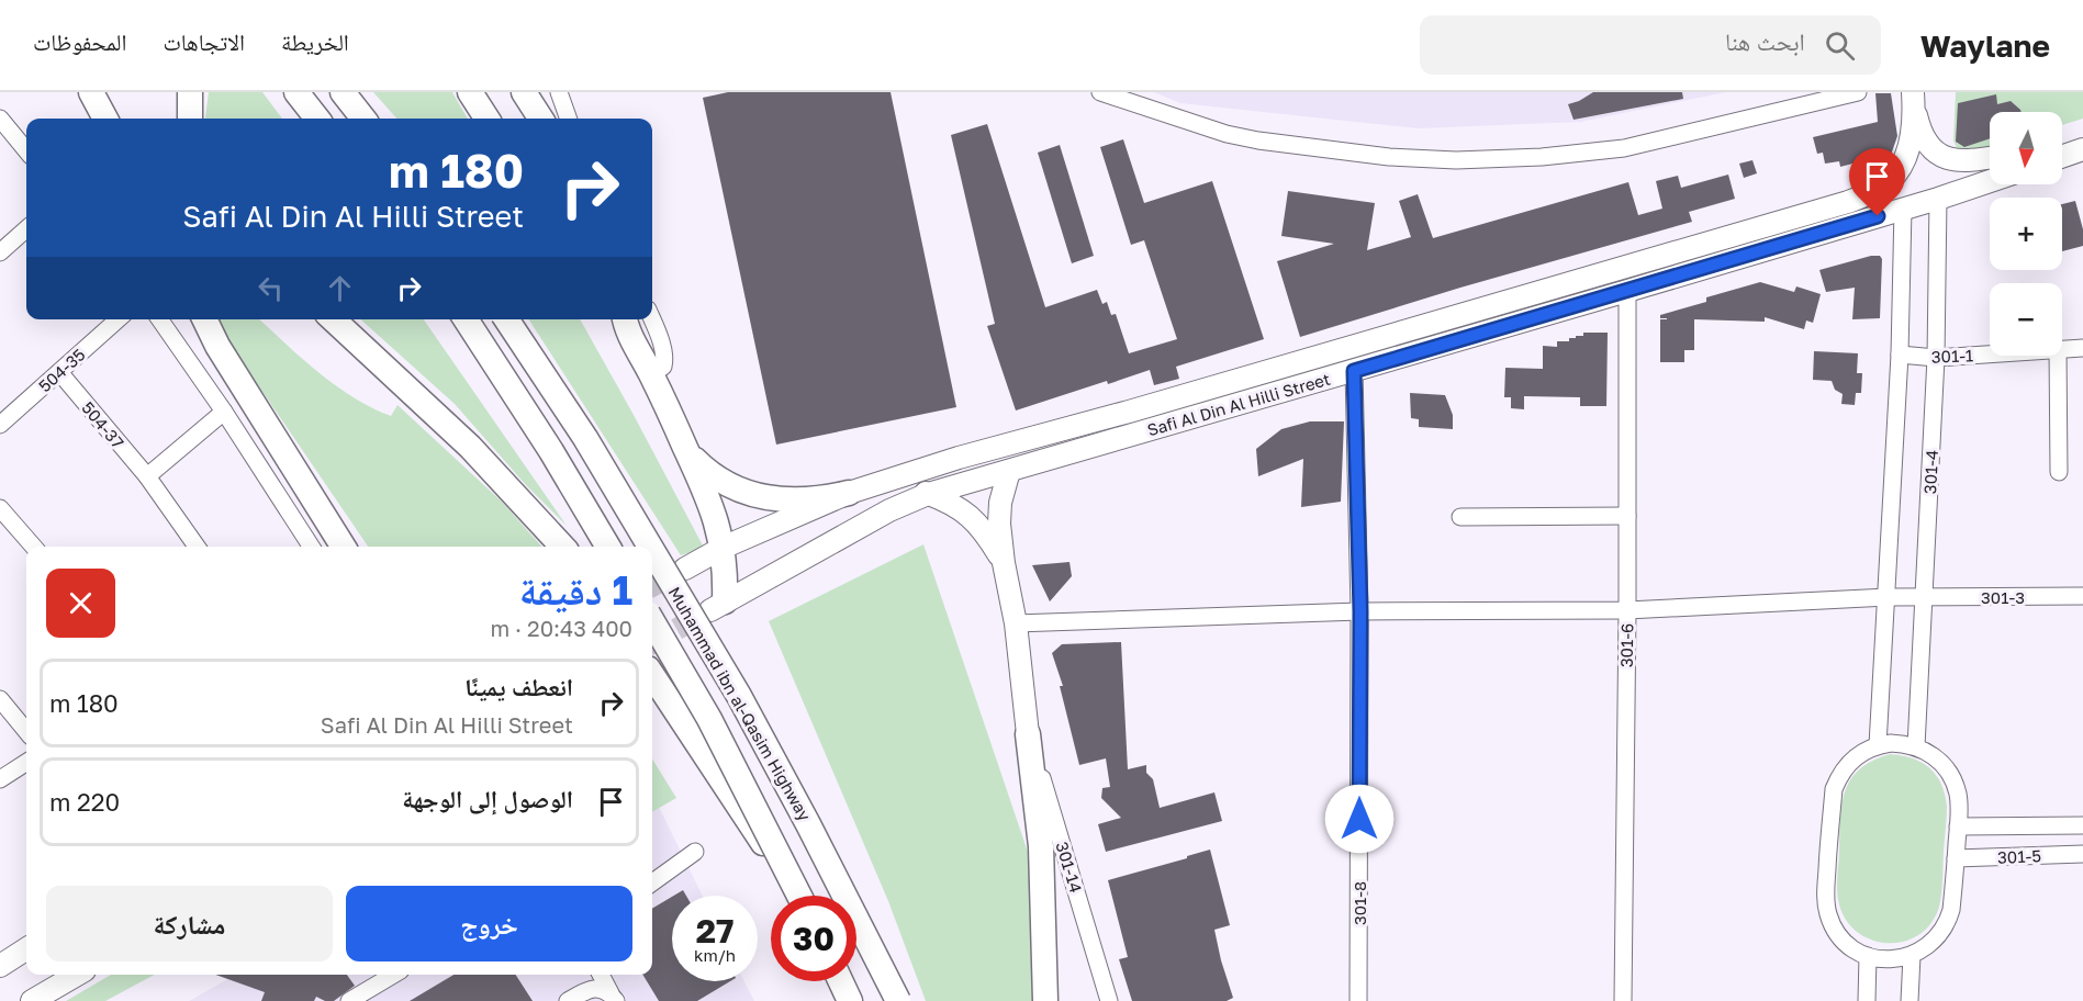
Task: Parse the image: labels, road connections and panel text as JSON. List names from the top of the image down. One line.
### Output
{"streets":{"highway":["Muhammad ibn al-Qasim Highway"],"main road":["Safi Al Din Al Hilli Street"],"street":["301-1","504-35","504-37","301-4","301-3","301-6","301-5","301-14","301-8"]},"crossings":[["301-1","301-4"],["504-35","504-37"],["Safi Al Din Al Hilli Street","301-4"],["Safi Al Din Al Hilli Street","301-6"],["Safi Al Din Al Hilli Street","301-8"],["301-4","301-3"],["301-4","301-5"],["301-3","301-6"],["301-3","301-8"]],"north":"bottom","page":{"header":"Waylane","search":"ابحث هنا","nav":["الخريطة","الاتجاهات","المحفوظات"],"map_buttons":["+","−"],"turn":["180 m","Safi Al Din Al Hilli Street"],"heading":["1 دقيقة","400 m · 20:43"],"list":[{"name":"انعطف يمينًا","note":"Safi Al Din Al Hilli Street","value":"180 m"},{"name":"الوصول إلى الوجهة","value":"220 m"}],"buttons":["خروج","مشاركة"],"speed":"27 km/h","limit":"30"}}
